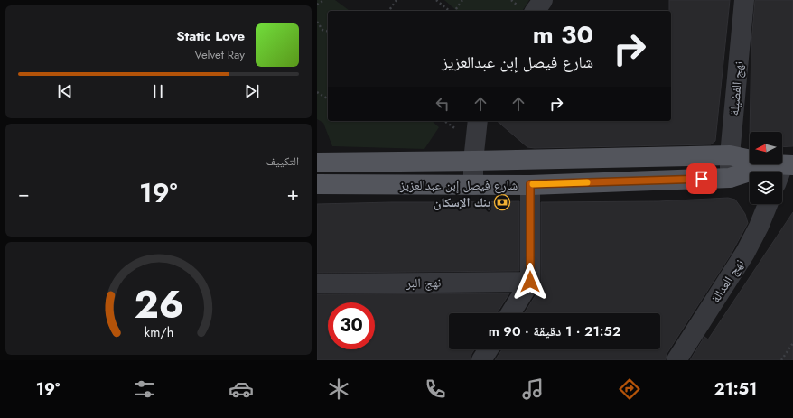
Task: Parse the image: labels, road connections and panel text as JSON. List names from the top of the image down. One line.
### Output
{"streets":{"main road":["شارع فيصل إبن عبدالعزيز"],"street":["نهج الفضيلة","نهج العدالة","نهج البر"]},"crossings":[["نهج الفضيلة","شارع فيصل إبن عبدالعزيز"]],"places":{"bank":["بنك الإسكان"]},"north":"left","page":{"turn":["30 m","شارع فيصل إبن عبدالعزيز"],"song":["Static Love","Velvet Ray"],"tile":"التكييف","heat":["−","19°","+"],"limit":"30","trip":"21:52 · 1 دقيقة · 90 m","tabs":["21:51","19°"],"gauge":["26","km/h"]}}
